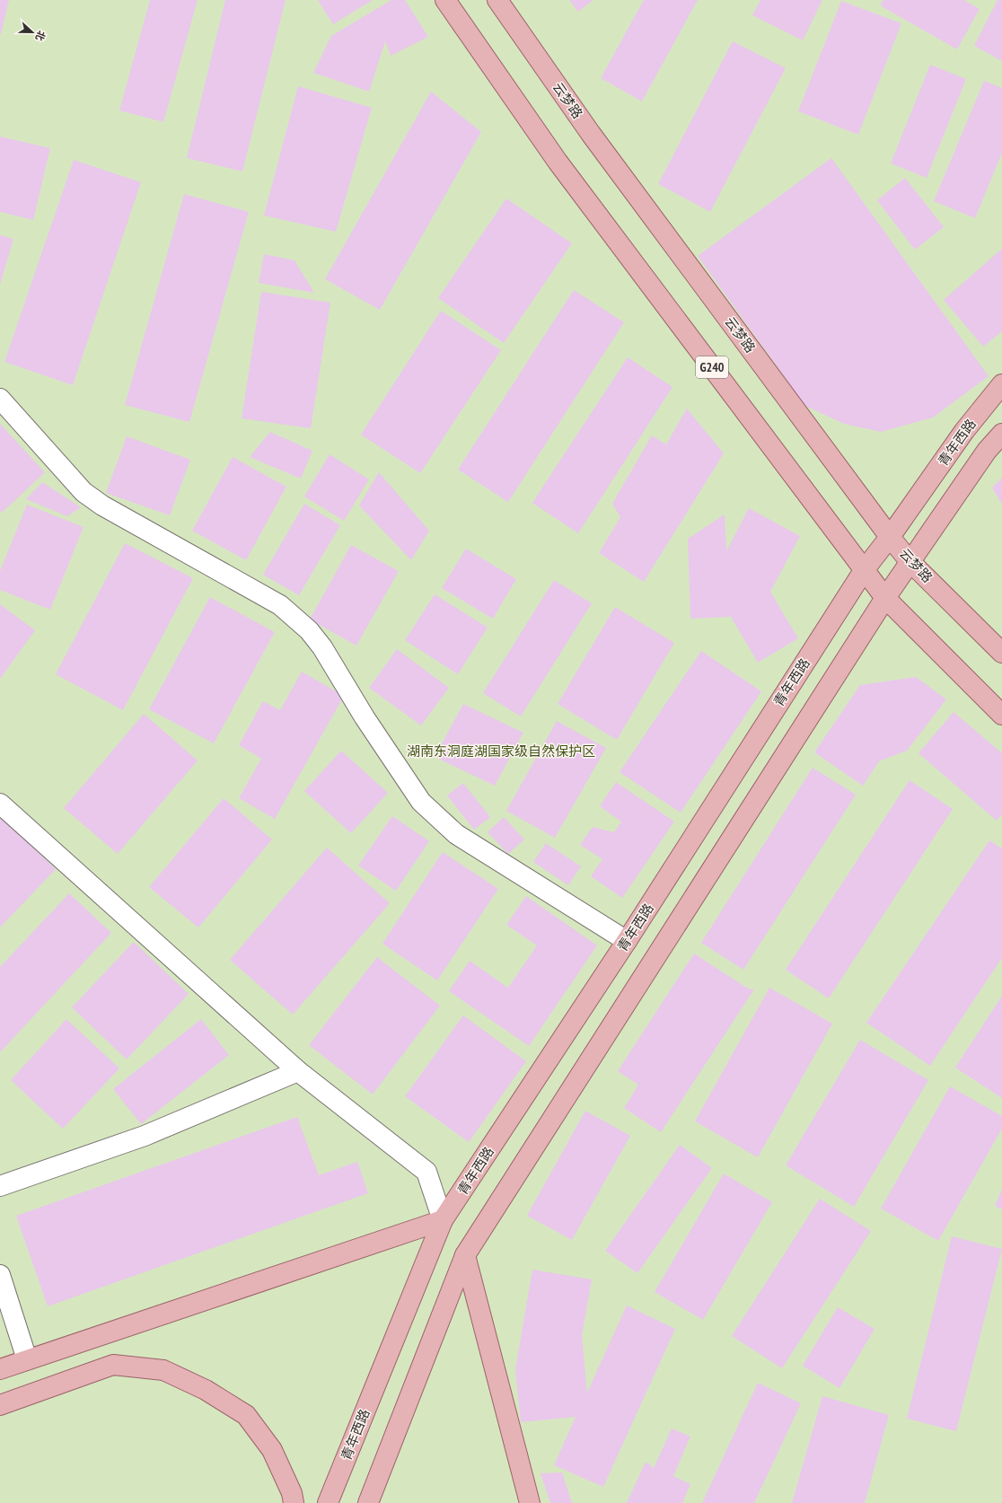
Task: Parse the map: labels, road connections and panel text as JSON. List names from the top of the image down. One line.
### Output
{"streets":{"main road":["云梦路","G240","青年西路"]},"crossings":[["云梦路","青年西路"],["G240","青年西路"]],"parks":["湖南东洞庭湖国家级自然保护区"],"north":"right"}
